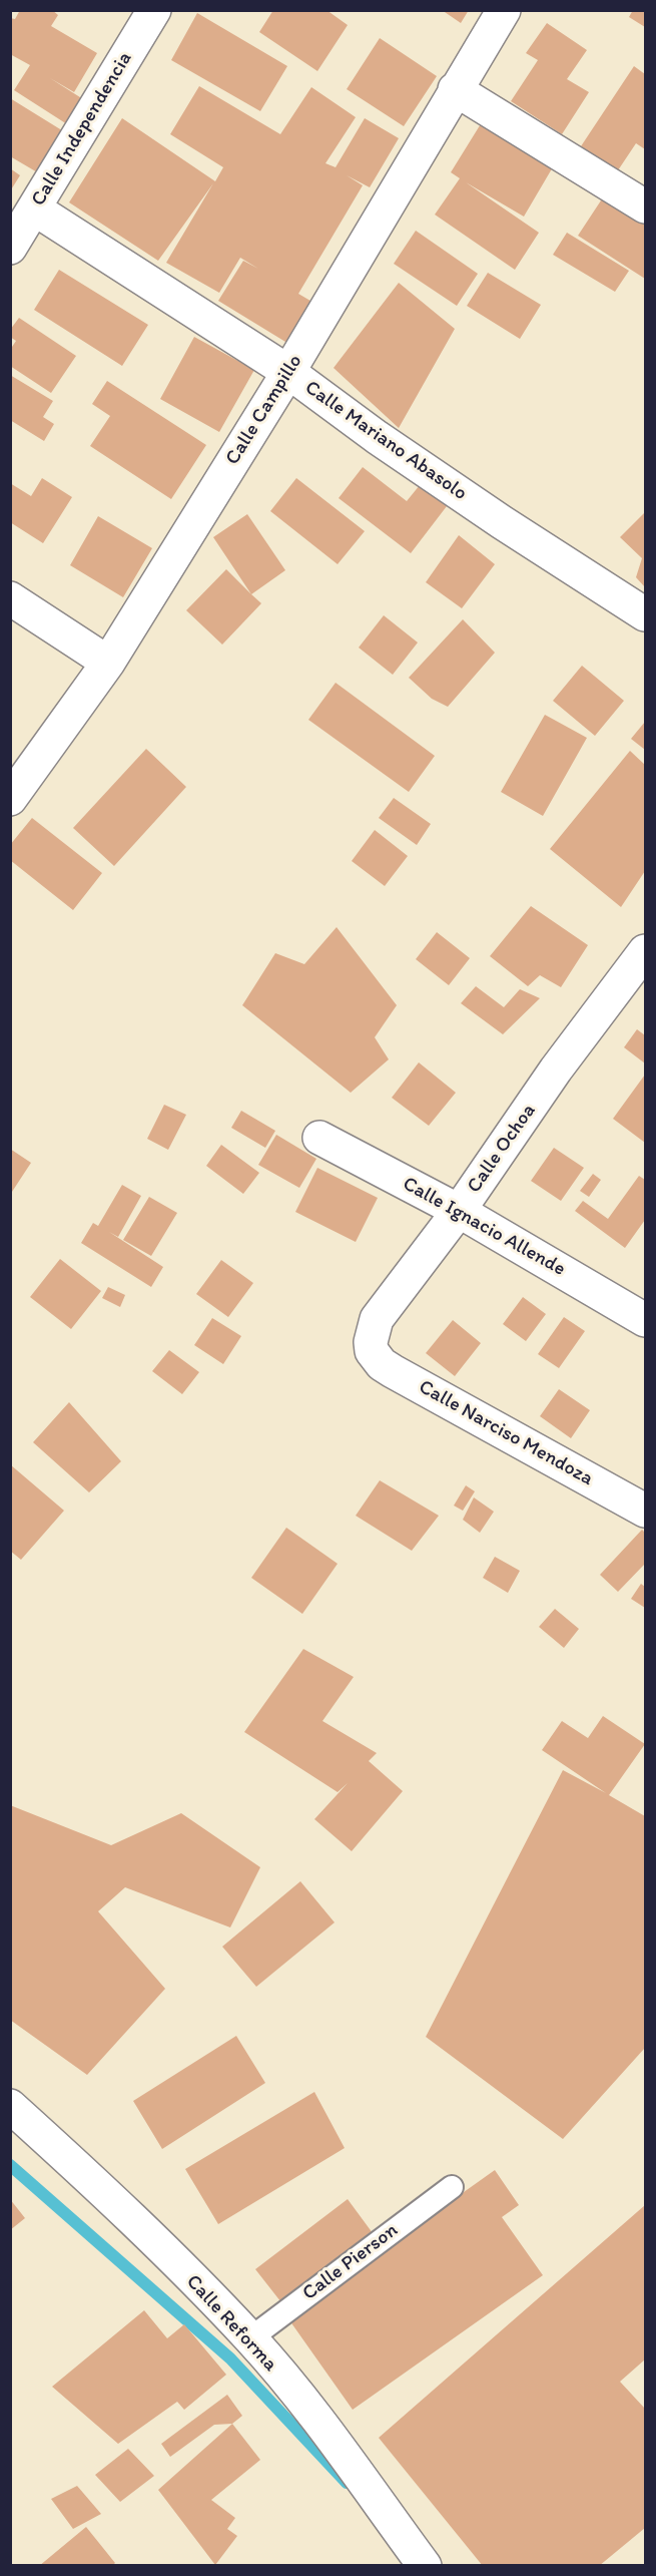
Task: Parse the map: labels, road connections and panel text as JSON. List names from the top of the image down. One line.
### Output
{"streets":{"street":["Calle Independencia","Calle Campillo","Calle Mariano Abasolo","Calle Ochoa","Calle Ignacio Allende","Calle Narciso Mendoza","Calle Reforma"],"lane":["Calle Pierson"]},"crossings":[["Calle Independencia","Calle Mariano Abasolo"],["Calle Campillo","Calle Mariano Abasolo"],["Calle Ochoa","Calle Ignacio Allende"],["Calle Ochoa","Calle Narciso Mendoza"],["Calle Pierson","Calle Reforma"]]}
